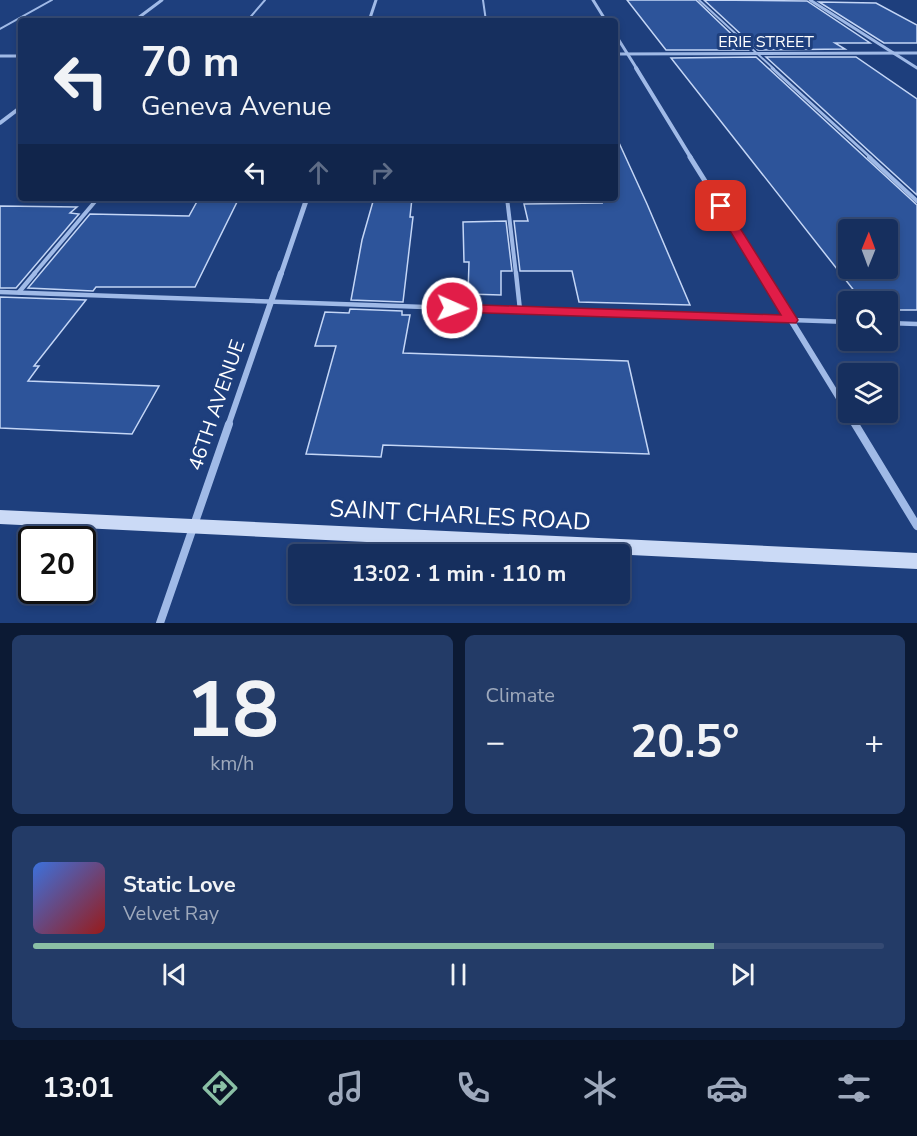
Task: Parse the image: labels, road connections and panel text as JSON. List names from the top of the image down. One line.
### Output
{"streets":{"main road":["SAINT CHARLES ROAD"],"street":["ERIE STREET","46TH AVENUE"]},"crossings":[["46TH AVENUE","SAINT CHARLES ROAD"]],"north":"top","page":{"turn":["70 m","Geneva Avenue"],"limit":"20","trip":"13:02 · 1 min · 110 m","tile":[["18","km/h"],"Climate"],"heat":["−","20.5°","+"],"song":["Static Love","Velvet Ray"],"tabs":"13:01"}}
